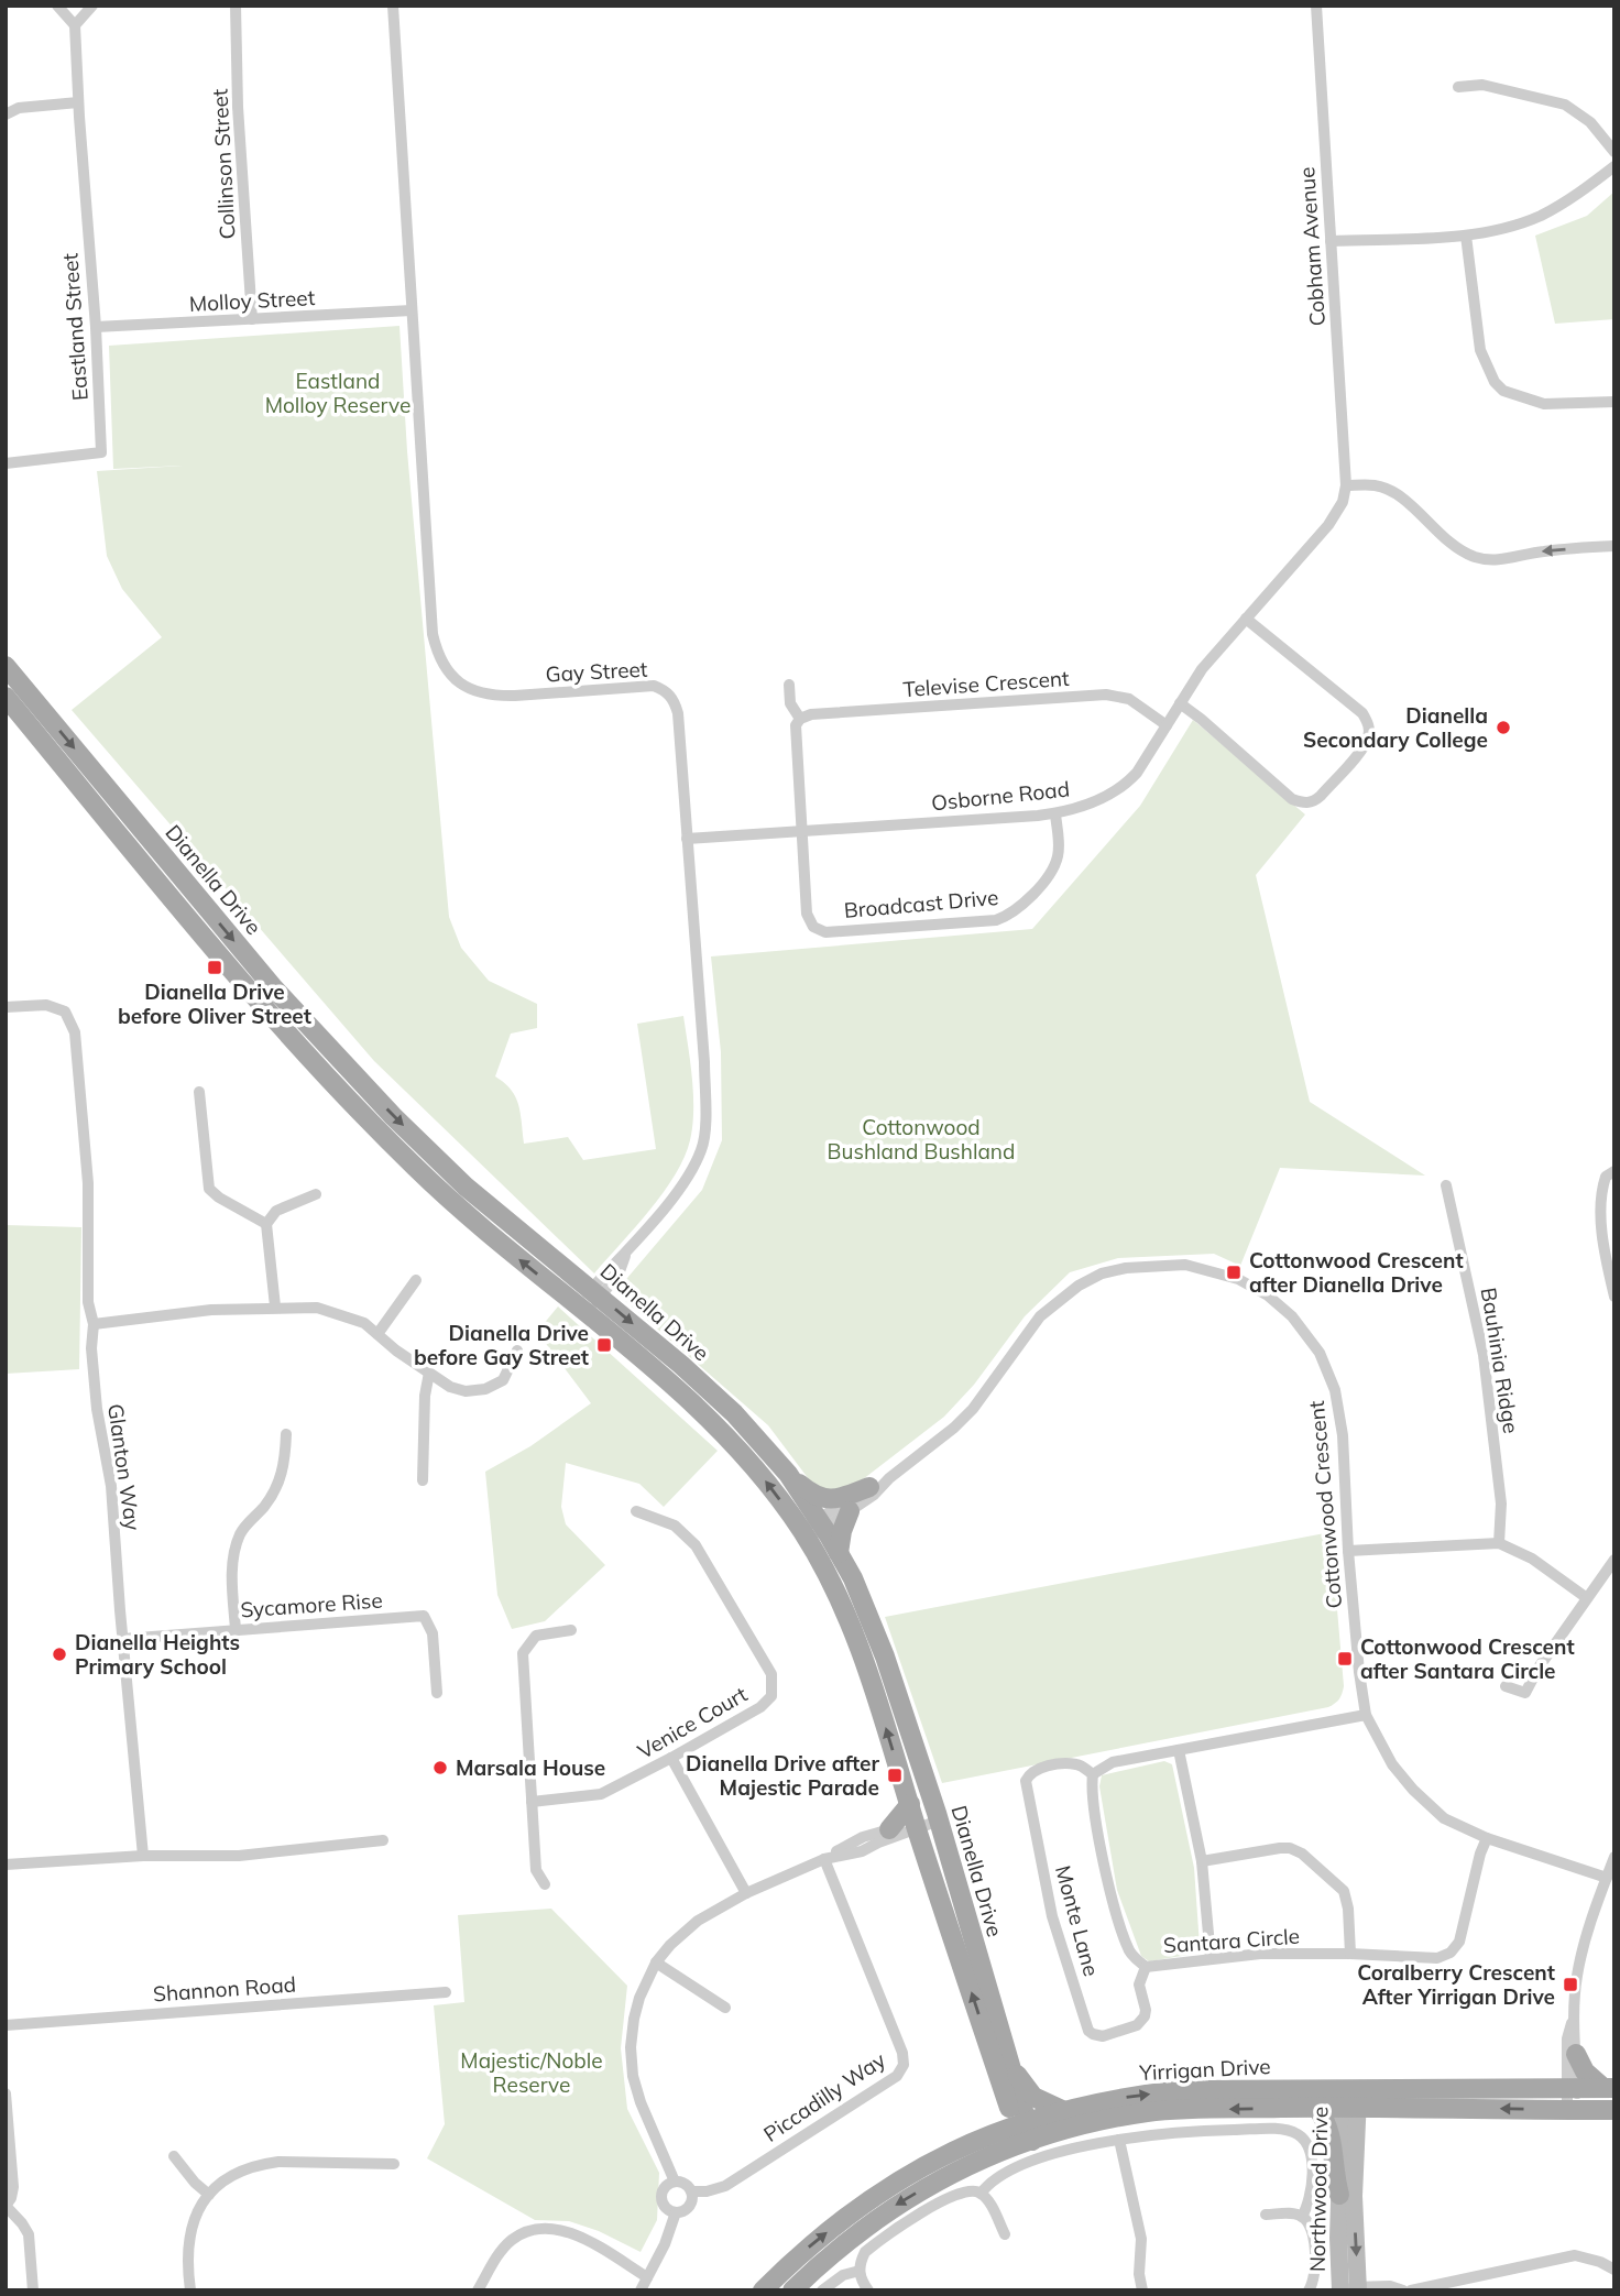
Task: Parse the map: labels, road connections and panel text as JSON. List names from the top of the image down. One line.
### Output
{"streets":{"main road":["Dianella Drive","Yirrigan Drive"],"street":["Collinson Street","Cobham Avenue","Molloy Street","Eastland Street","Gay Street","Televise Crescent","Osborne Road","Broadcast Drive","Bauhinia Ridge","Glanton Way","Cottonwood Crescent","Sycamore Rise","Venice Court","Monte Lane","Santara Circle","Shannon Road","Piccadilly Way","Northwood Drive"]},"crossings":[["Collinson Street","Molloy Street"],["Cobham Avenue","Osborne Road"],["Molloy Street","Eastland Street"],["Molloy Street","Gay Street"],["Gay Street","Osborne Road"],["Gay Street","Dianella Drive"],["Televise Crescent","Osborne Road"],["Osborne Road","Broadcast Drive"],["Dianella Drive","Cottonwood Crescent"],["Dianella Drive","Yirrigan Drive"],["Glanton Way","Sycamore Rise"],["Cottonwood Crescent","Santara Circle"],["Monte Lane","Santara Circle"],["Yirrigan Drive","Northwood Drive"]],"parks":["Eastland Molloy Reserve","Cottonwood Bushland Bushland","Majestic/Noble Reserve"],"places":{"other":["Dianella Secondary College","Dianella Heights Primary School","Marsala House"],"transit":["Dianella Drive before Oliver Street","Cottonwood Crescent after Dianella Drive","Dianella Drive before Gay Street","Cottonwood Crescent after Santara Circle","Dianella Drive after Majestic Parade","Coralberry Crescent After Yirrigan Drive"]}}
